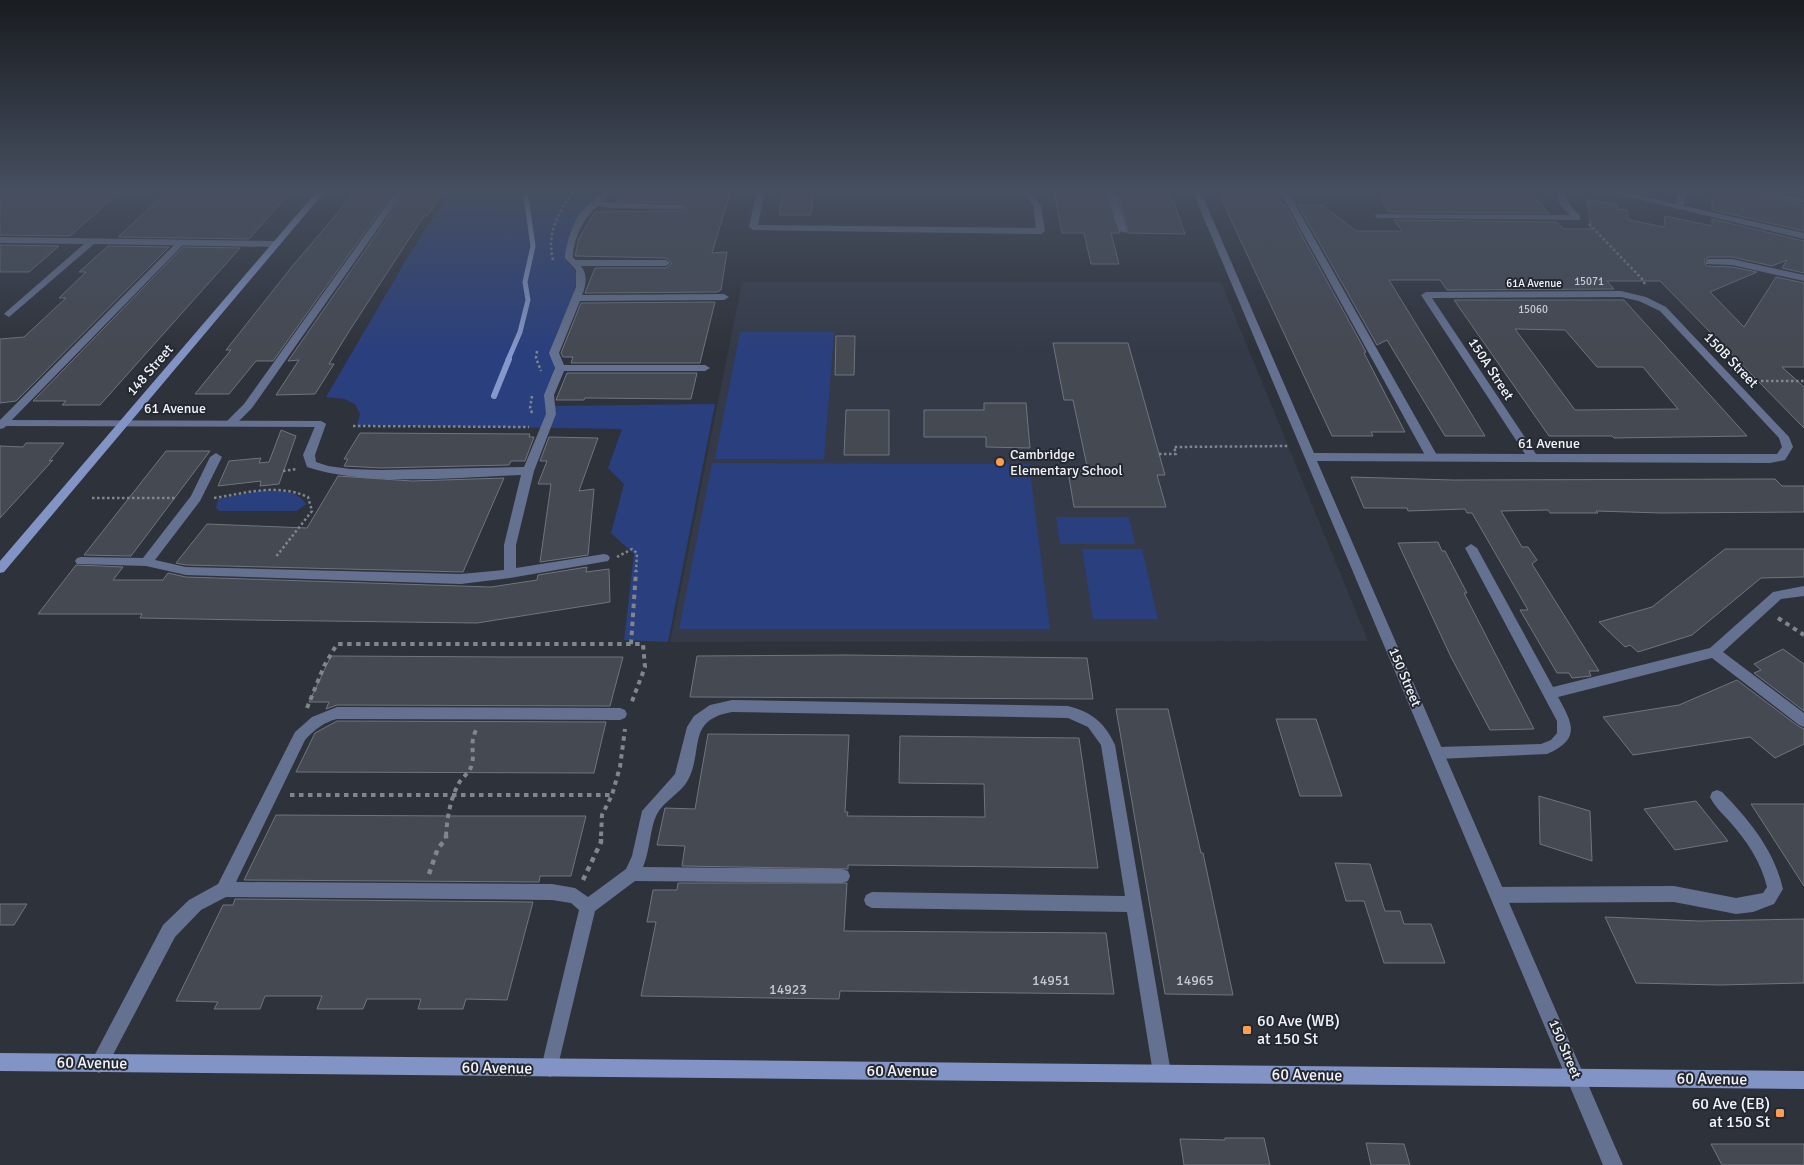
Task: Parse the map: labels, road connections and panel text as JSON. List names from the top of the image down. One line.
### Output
{"streets":{"street":["61A Avenue","150B Street","150A Street","148 Street","61 Avenue","150 Street","60 Avenue"]},"crossings":[["61A Avenue","150B Street"],["61A Avenue","150A Street"],["150B Street","61 Avenue"],["150A Street","61 Avenue"],["148 Street","61 Avenue"],["61 Avenue","150 Street"],["150 Street","60 Avenue"]],"places":{"other":["Cambridge Elementary School"],"transit":["60 Ave (WB) at 150 St","60 Ave (EB) at 150 St"]},"house_numbers":["15071","15060","14951","14965","14923"]}
